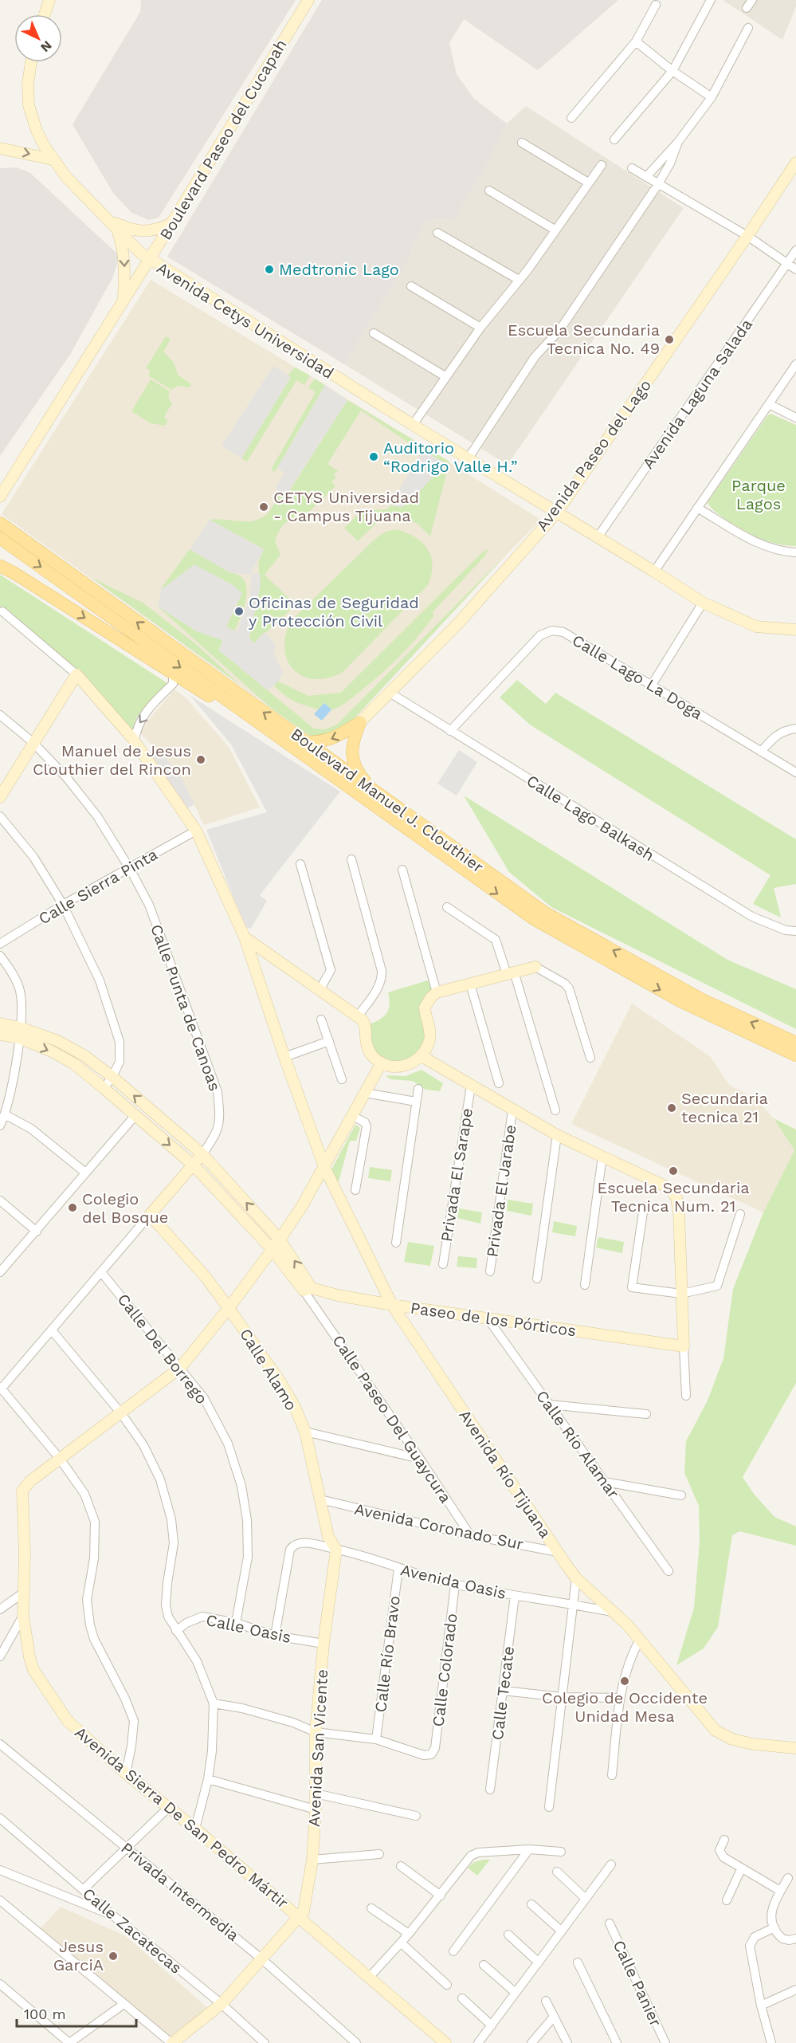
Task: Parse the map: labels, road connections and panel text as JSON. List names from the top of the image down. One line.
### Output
{"streets":{"main road":["Boulevard Manuel J. Clouthier"],"street":["Boulevard Paseo del Cucapah","Avenida Cetys Universidad","Avenida Laguna Salada","Avenida Paseo del Lago","Calle Lago La Doga","Calle Lago Balkash","Calle Sierra Pinta","Calle Punta de Canoas","Privada El Sarape","Privada El Jarabe","Paseo de los Pórticos","Calle Del Borrego","Calle Alamo","Calle Paseo Del Guaycura","Calle Río Alamar","Avenida Río Tijuana","Avenida Coronado Sur","Avenida Oasis","Calle Oasis","Calle Río Bravo","Calle Colorado","Calle Tecate","Avenida San Vicente","Avenida Sierra De San Pedro Mártir","Privada Intermedia","Calle Zacatecas","Calle Panier"]},"crossings":[["Boulevard Paseo del Cucapah","Avenida Cetys Universidad"],["Avenida Cetys Universidad","Avenida Laguna Salada"],["Avenida Cetys Universidad","Avenida Paseo del Lago"],["Avenida Paseo del Lago","Calle Lago Balkash"],["Calle Lago La Doga","Calle Lago Balkash"],["Calle Sierra Pinta","Calle Punta de Canoas"],["Calle Punta de Canoas","Calle Del Borrego"],["Calle Punta de Canoas","Calle Alamo"],["Paseo de los Pórticos","Calle Paseo Del Guaycura"],["Paseo de los Pórticos","Calle Río Alamar"],["Paseo de los Pórticos","Avenida Río Tijuana"],["Calle Del Borrego","Calle Oasis"],["Calle Del Borrego","Avenida Sierra De San Pedro Mártir"],["Calle Alamo","Avenida Coronado Sur"],["Calle Alamo","Avenida Oasis"],["Calle Alamo","Avenida San Vicente"],["Calle Alamo","Avenida Sierra De San Pedro Mártir"],["Calle Paseo Del Guaycura","Avenida Coronado Sur"],["Avenida Río Tijuana","Avenida Coronado Sur"],["Avenida Río Tijuana","Avenida Sierra De San Pedro Mártir"],["Avenida Oasis","Calle Oasis"],["Avenida Oasis","Calle Río Bravo"],["Avenida Oasis","Calle Colorado"],["Avenida Oasis","Calle Tecate"],["Avenida Oasis","Avenida San Vicente"],["Calle Oasis","Avenida San Vicente"],["Calle Río Bravo","Calle Colorado"],["Avenida San Vicente","Avenida Sierra De San Pedro Mártir"]],"parks":["Parque Lagos"],"places":["Medtronic Lago","Escuela Secundaria Tecnica No. 49","Auditorio “Rodrigo Valle H.”","CETYS Universidad - Campus Tijuana","Oficinas de Seguridad y Protección Civil","Manuel de Jesus Clouthier del Rincon","Secundaria tecnica 21","Escuela Secundaria Tecnica Num. 21","Colegio del Bosque","Colegio de Occidente Unidad Mesa","Jesus GarciA"],"scale_bar":"100 m","north":"bottom right"}
